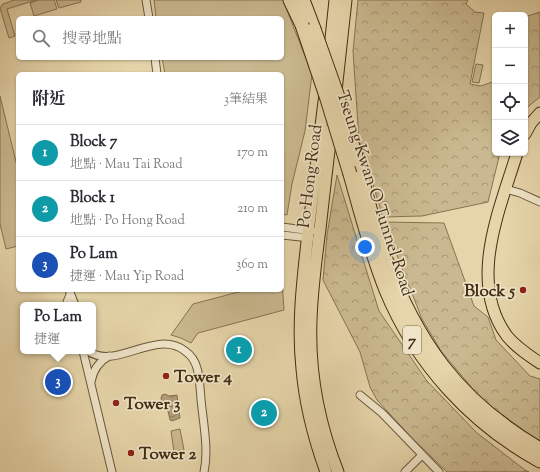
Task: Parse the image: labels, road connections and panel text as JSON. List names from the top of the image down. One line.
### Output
{"streets":{"highway":["Tseung Kwan O Tunnel Road","7"],"main road":["Po Hong Road"]},"places":["Block 5","Tower 4","Tower 3","Tower 2"],"page":{"map_buttons":["+","−"],"search":"搜尋地點","heading":["附近","3筆結果"],"list":[{"mark":"1","name":"Block 7","note":"地點 · Mau Tai Road","value":"170 m"},{"mark":"2","name":"Block 1","note":"地點 · Po Hong Road","value":"210 m"},{"mark":"3","name":"Po Lam","note":"捷運 · Mau Yip Road","value":"360 m"}],"popup":["Po Lam","捷運"],"pins":["1","3","2"]}}
